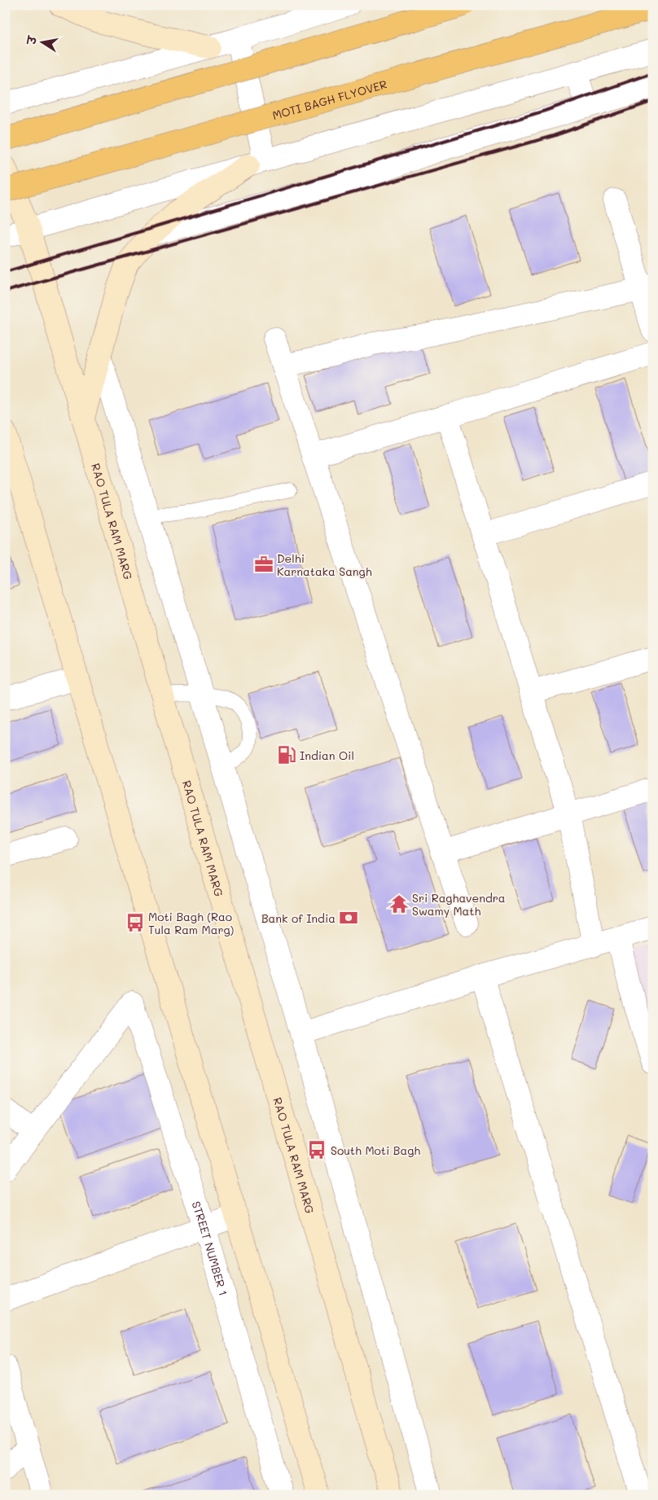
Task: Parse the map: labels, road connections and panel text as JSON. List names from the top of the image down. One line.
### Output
{"streets":{"main road":["MOTI BAGH FLYOVER","RAO TULA RAM MARG"],"street":["STREET NUMBER 1"]},"places":{"office":["Delhi Karnataka Sangh"],"fuel station":["Indian Oil"],"temple":["Sri Raghavendra Swamy Math"],"bank":["Bank of India"],"bus stop":["Moti Bagh (Rao Tula Ram Marg)","South Moti Bagh"]},"north":"left"}
